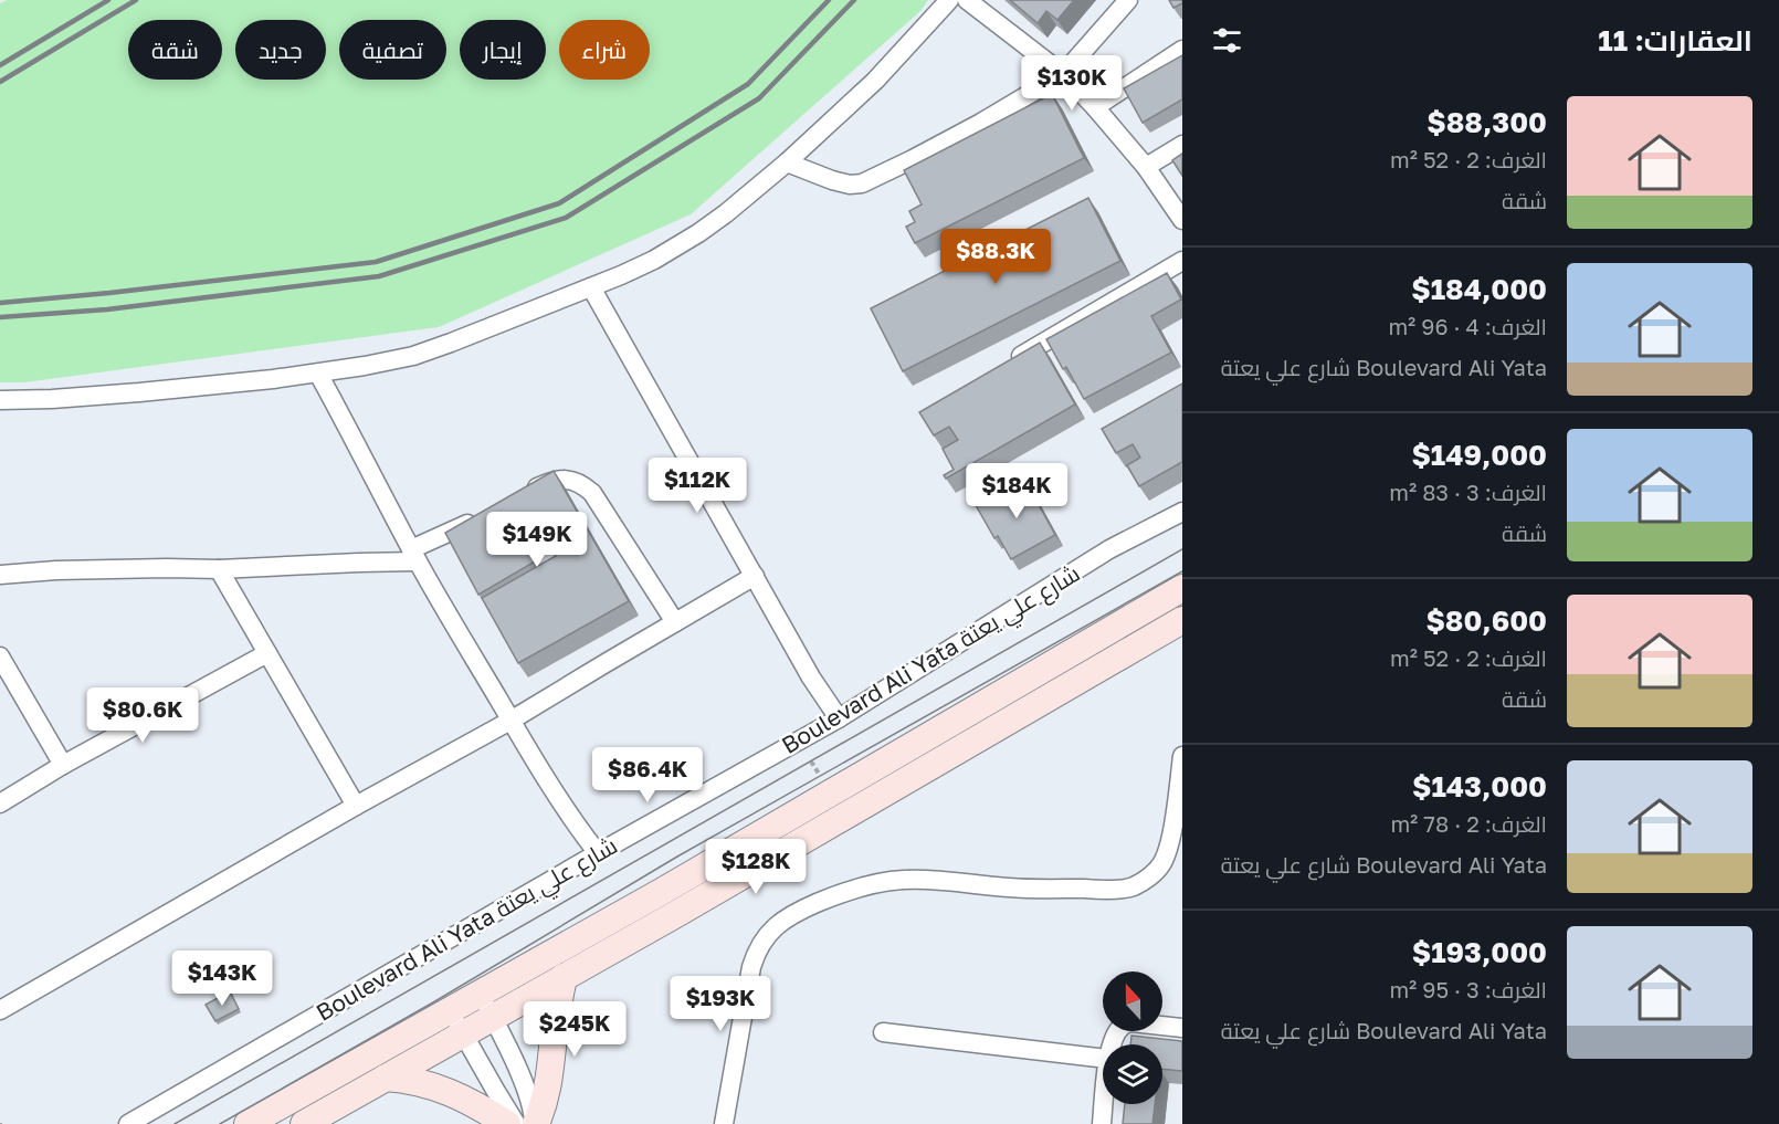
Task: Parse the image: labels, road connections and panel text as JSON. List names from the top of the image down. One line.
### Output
{"streets":{"street":["Boulevard Ali Yata شارع علي يعتة"]},"north":"top","page":{"heading":"العقارات: 11","chip":["شراء","إيجار","تصفية","جديد","شقة"],"price":["$130K","$88.3K","$112K","$184K","$149K","$80.6K","$86.4K","$128K","$143K","$193K","$245K"],"list":[{"name":"$88,300","note":"الغرف: 2 · 52 m² · شقة"},{"name":"$184,000","note":"الغرف: 4 · 96 m² · Boulevard Ali Yata شارع علي يعتة"},{"name":"$149,000","note":"الغرف: 3 · 83 m² · شقة"},{"name":"$80,600","note":"الغرف: 2 · 52 m² · شقة"},{"name":"$143,000","note":"الغرف: 2 · 78 m² · Boulevard Ali Yata شارع علي يعتة"},{"name":"$193,000","note":"الغرف: 3 · 95 m² · Boulevard Ali Yata شارع علي يعتة"}]}}
